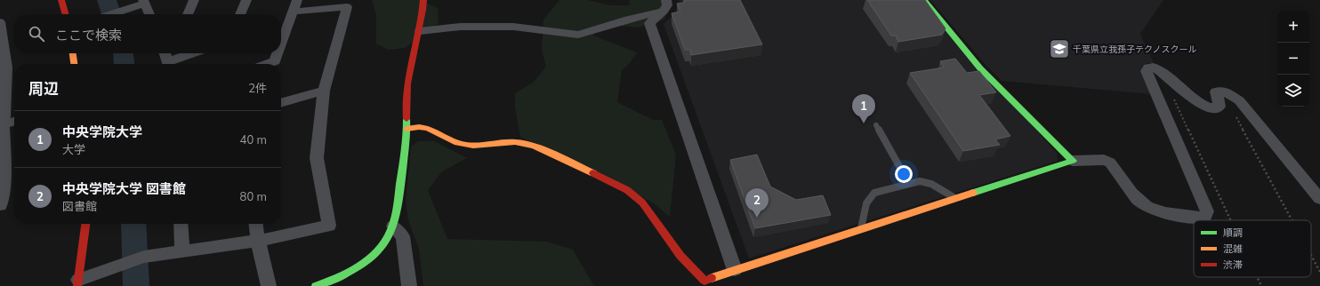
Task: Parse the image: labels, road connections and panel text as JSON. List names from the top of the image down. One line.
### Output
{"places":{"school or university":["千葉県立我孫子テクノスクール"]},"legend":["順調","混雑","渋滞"],"page":{"map_buttons":["+","−"],"search":"ここで検索","heading":["周辺","2件"],"pins":["1","2"],"list":[{"mark":"1","name":"中央学院大学","note":"大学","value":"40 m"},{"mark":"2","name":"中央学院大学 図書館","note":"図書館","value":"80 m"}]}}
